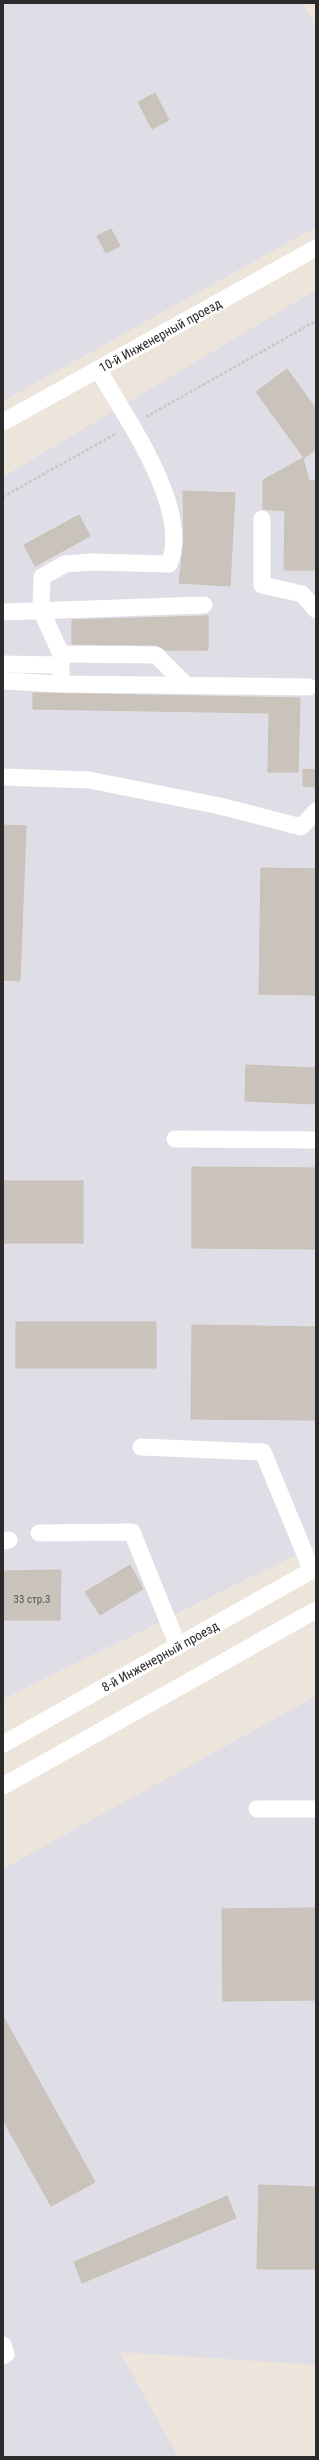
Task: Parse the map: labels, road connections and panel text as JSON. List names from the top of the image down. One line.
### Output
{"streets":{"street":["10-й Инженерный проезд","8-й Инженерный проезд"]},"house_numbers":["33 стр.3"]}
